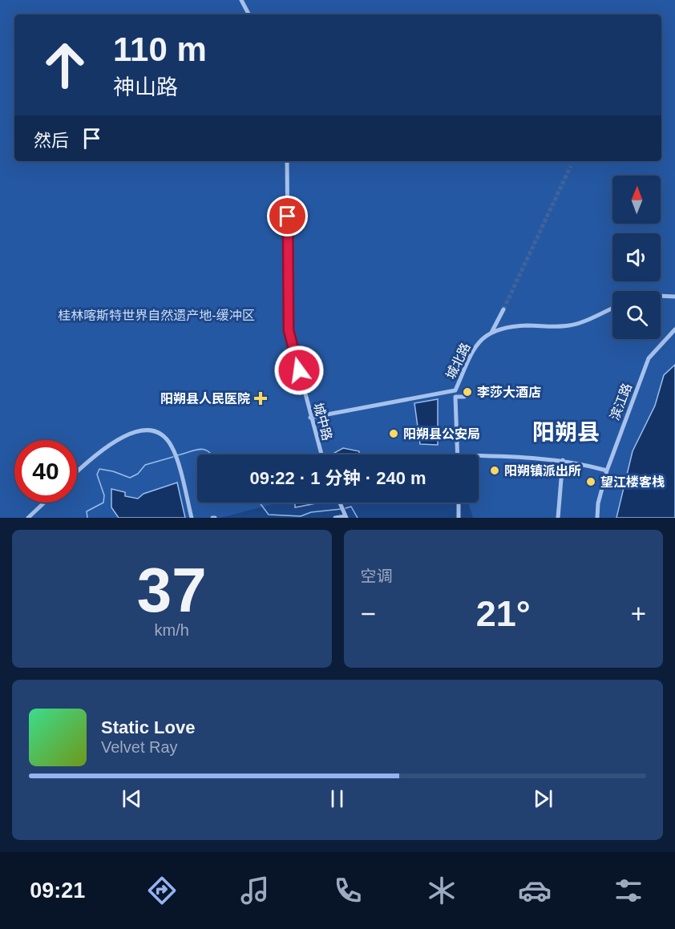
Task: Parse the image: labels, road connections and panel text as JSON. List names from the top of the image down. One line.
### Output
{"streets":{"street":["城北路","滨江路","城中路"]},"crossings":[["城北路","城中路"]],"districts":["阳朔县"],"parks":["桂林喀斯特世界自然遗产地-缓冲区"],"places":{"other":["李莎大酒店","阳朔县公安局","阳朔镇派出所","望江楼客栈"],"health":["阳朔县人民医院"]},"north":"top","page":{"turn":["110 m","神山路"],"then":"然后","limit":"40","trip":"09:22 · 1 分钟 · 240 m","tile":[["37","km/h"],"空调"],"heat":["−","21°","+"],"song":["Static Love","Velvet Ray"],"tabs":"09:21"}}
